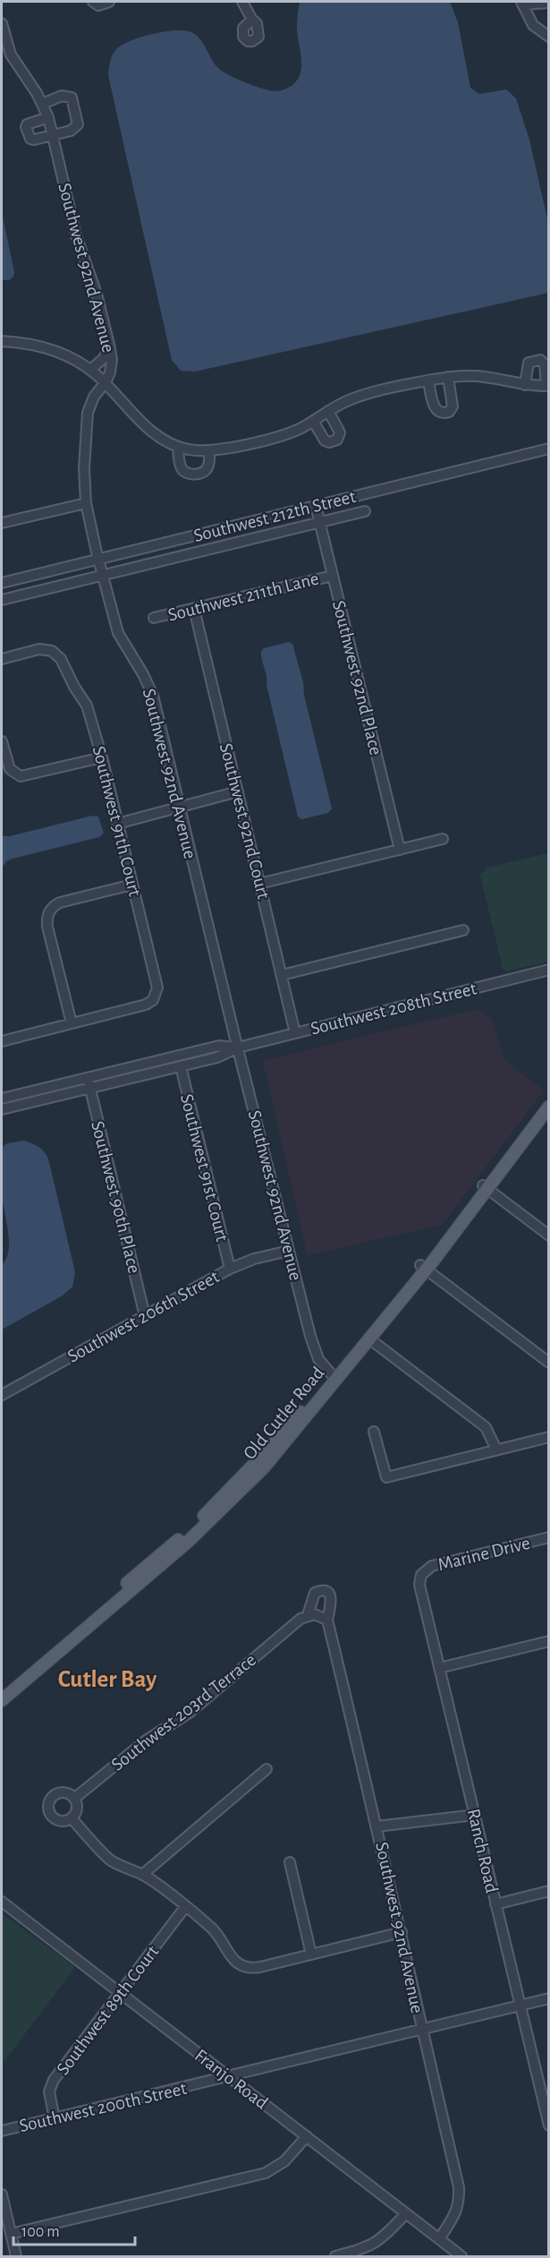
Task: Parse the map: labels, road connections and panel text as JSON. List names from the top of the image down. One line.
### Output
{"streets":{"main road":["Old Cutler Road"],"street":["Southwest 92nd Avenue","Southwest 212th Street","Southwest 211th Lane","Southwest 92nd Place","Southwest 91th Court","Southwest 92nd Court","Southwest 208th Street","Southwest 91st Court","Southwest 90th Place","Southwest 206th Street","Marine Drive","Southwest 203rd Terrace","Ranch Road","Southwest 89th Court","Franjo Road","Southwest 200th Street"]},"crossings":[["Southwest 92nd Avenue","Southwest 212th Street"],["Southwest 92nd Avenue","Southwest 208th Street"],["Southwest 92nd Avenue","Southwest 206th Street"],["Southwest 92nd Avenue","Old Cutler Road"],["Southwest 92nd Avenue","Southwest 203rd Terrace"],["Southwest 92nd Avenue","Franjo Road"],["Southwest 92nd Avenue","Southwest 200th Street"],["Southwest 212th Street","Southwest 92nd Place"],["Southwest 211th Lane","Southwest 92nd Place"],["Southwest 211th Lane","Southwest 92nd Court"],["Southwest 92nd Court","Southwest 208th Street"],["Southwest 208th Street","Southwest 91st Court"],["Southwest 208th Street","Southwest 90th Place"],["Southwest 91st Court","Southwest 206th Street"],["Southwest 90th Place","Southwest 206th Street"],["Marine Drive","Ranch Road"],["Ranch Road","Southwest 200th Street"],["Southwest 89th Court","Franjo Road"],["Southwest 89th Court","Southwest 200th Street"],["Franjo Road","Southwest 200th Street"]],"districts":["Cutler Bay"],"scale_bar":"100 m"}
